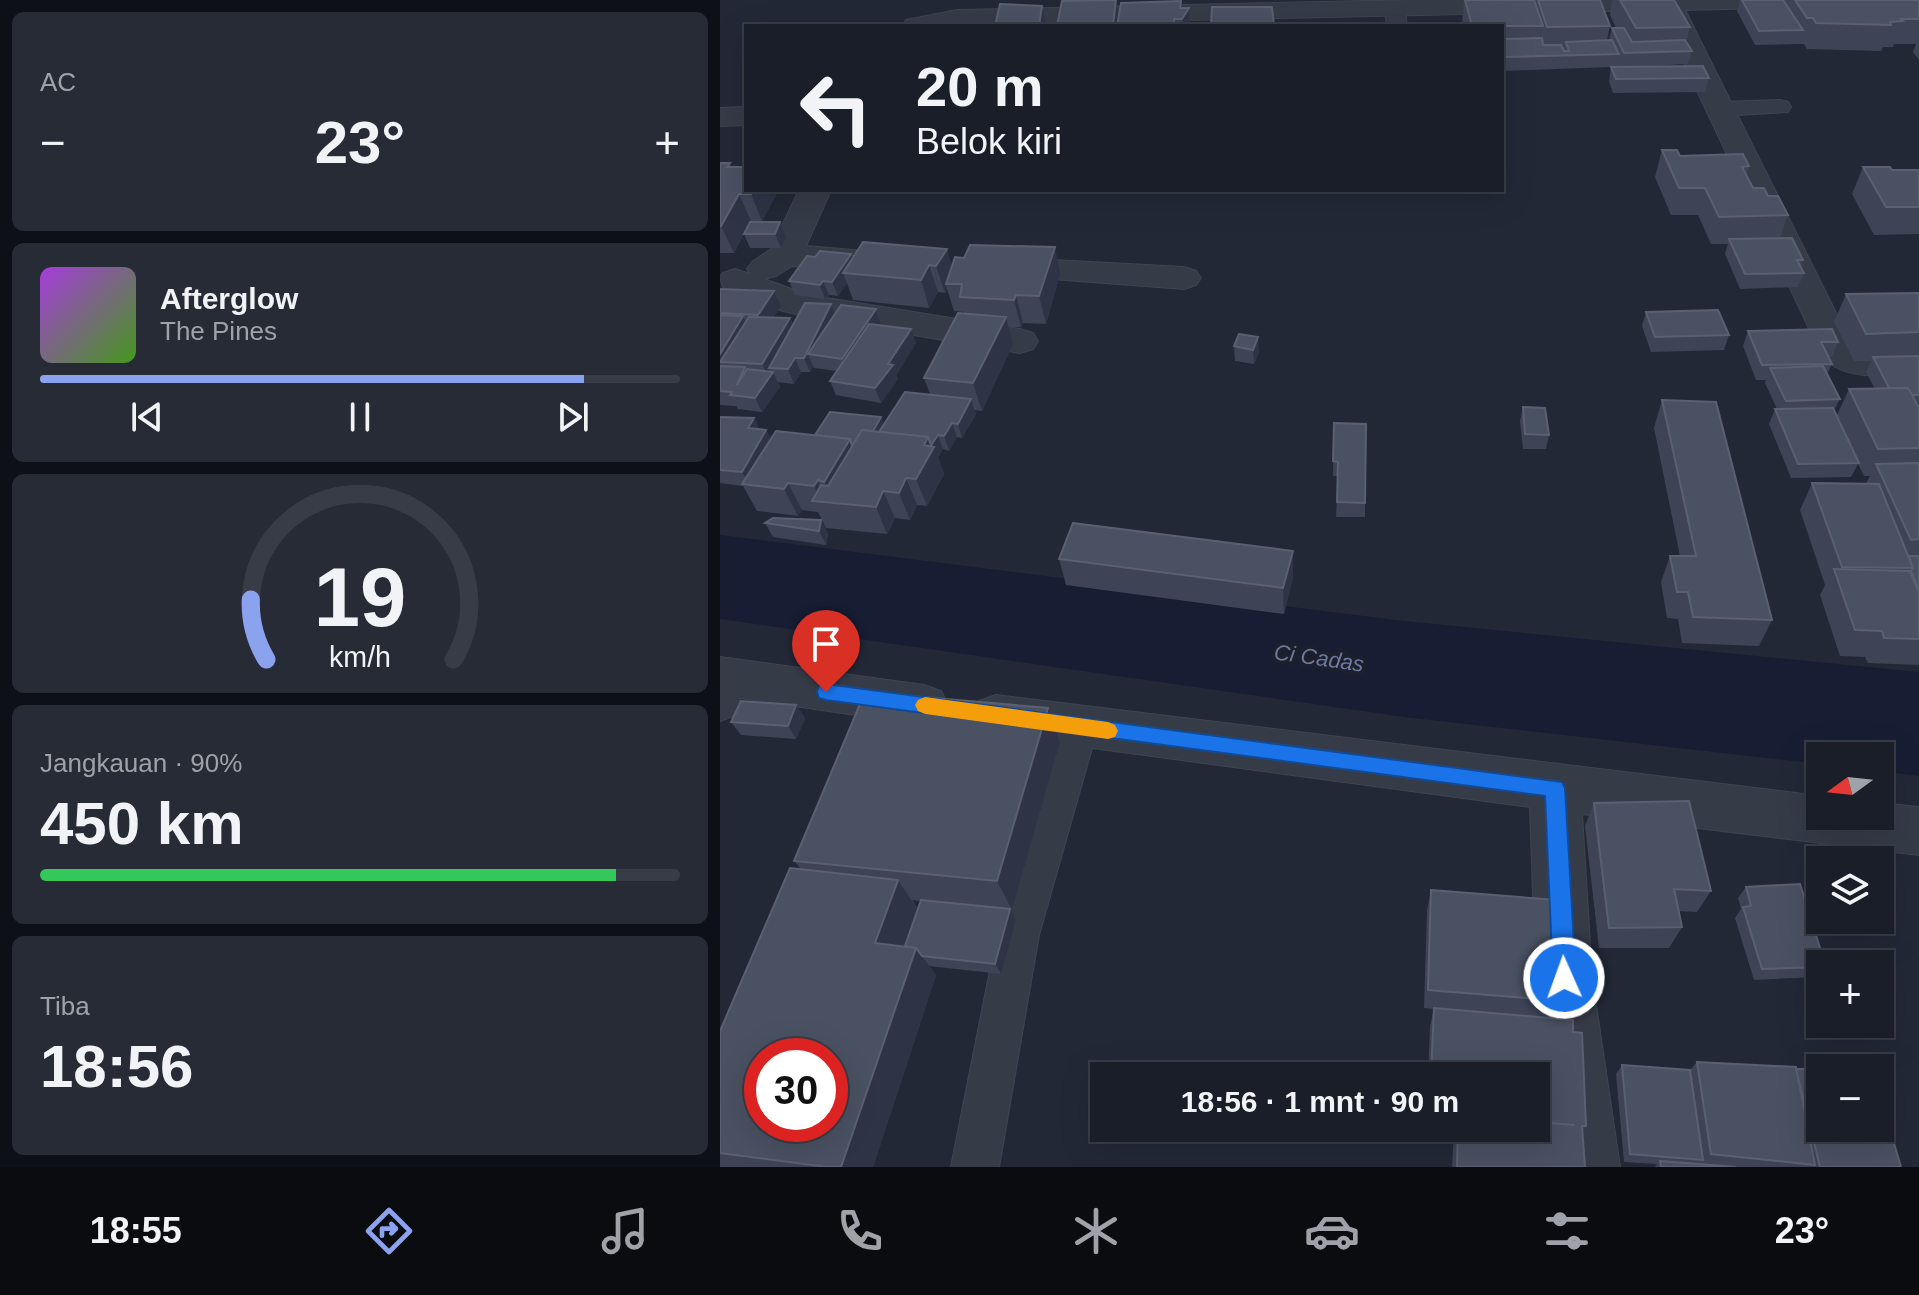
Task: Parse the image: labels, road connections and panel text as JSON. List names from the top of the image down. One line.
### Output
{"water":["Ci Cadas"],"north":"left","page":{"tile":["AC",["Jangkauan · 90%","450 km"],["Tiba","18:56"]],"turn":["20 m","Belok kiri"],"heat":["−","23°","+"],"song":["Afterglow","The Pines"],"map_buttons":["+","−"],"limit":"30","trip":"18:56 · 1 mnt · 90 m","tabs":["18:55","23°"],"gauge":["19","km/h"]}}
